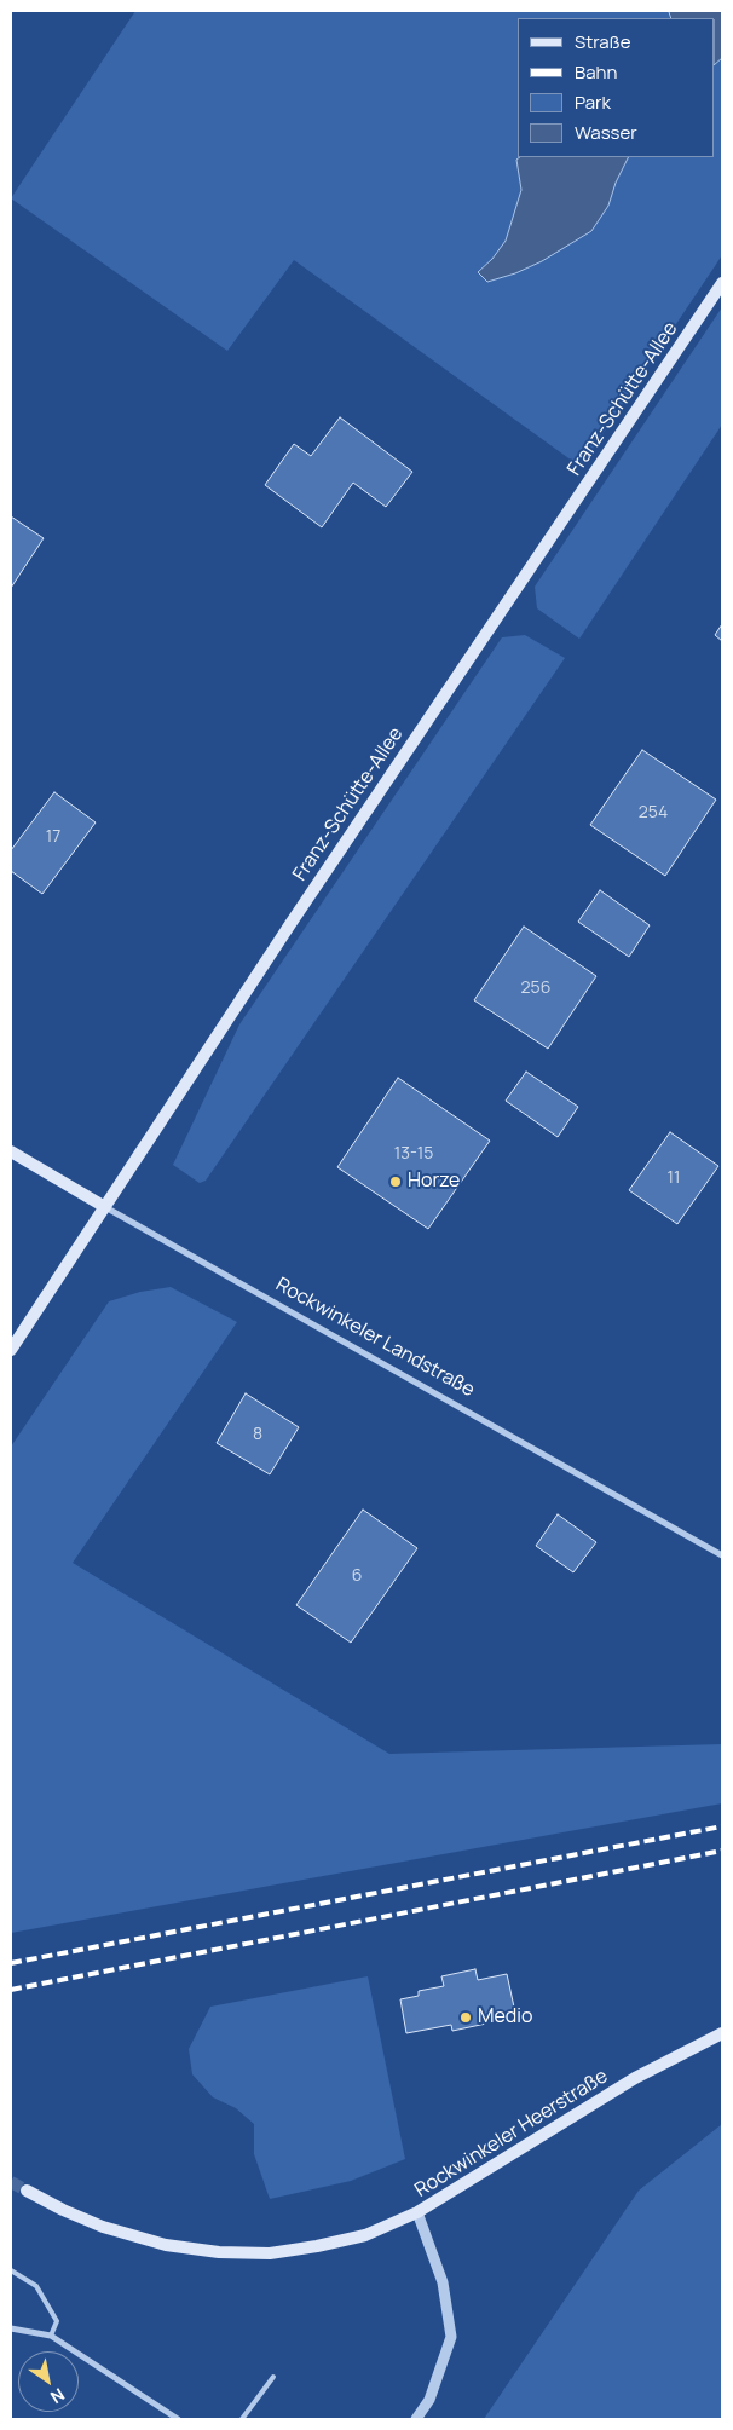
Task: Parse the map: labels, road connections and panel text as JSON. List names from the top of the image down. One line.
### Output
{"streets":{"main road":["Franz-Schütte-Allee","Rockwinkeler Landstraße","Rockwinkeler Heerstraße"]},"crossings":[["Franz-Schütte-Allee","Rockwinkeler Landstraße"]],"places":["Horze","Medio"],"house_numbers":["254","17","256","13-15","11","8","6"],"legend":["Straße","Bahn","Park","Wasser"],"north":"bottom right"}
